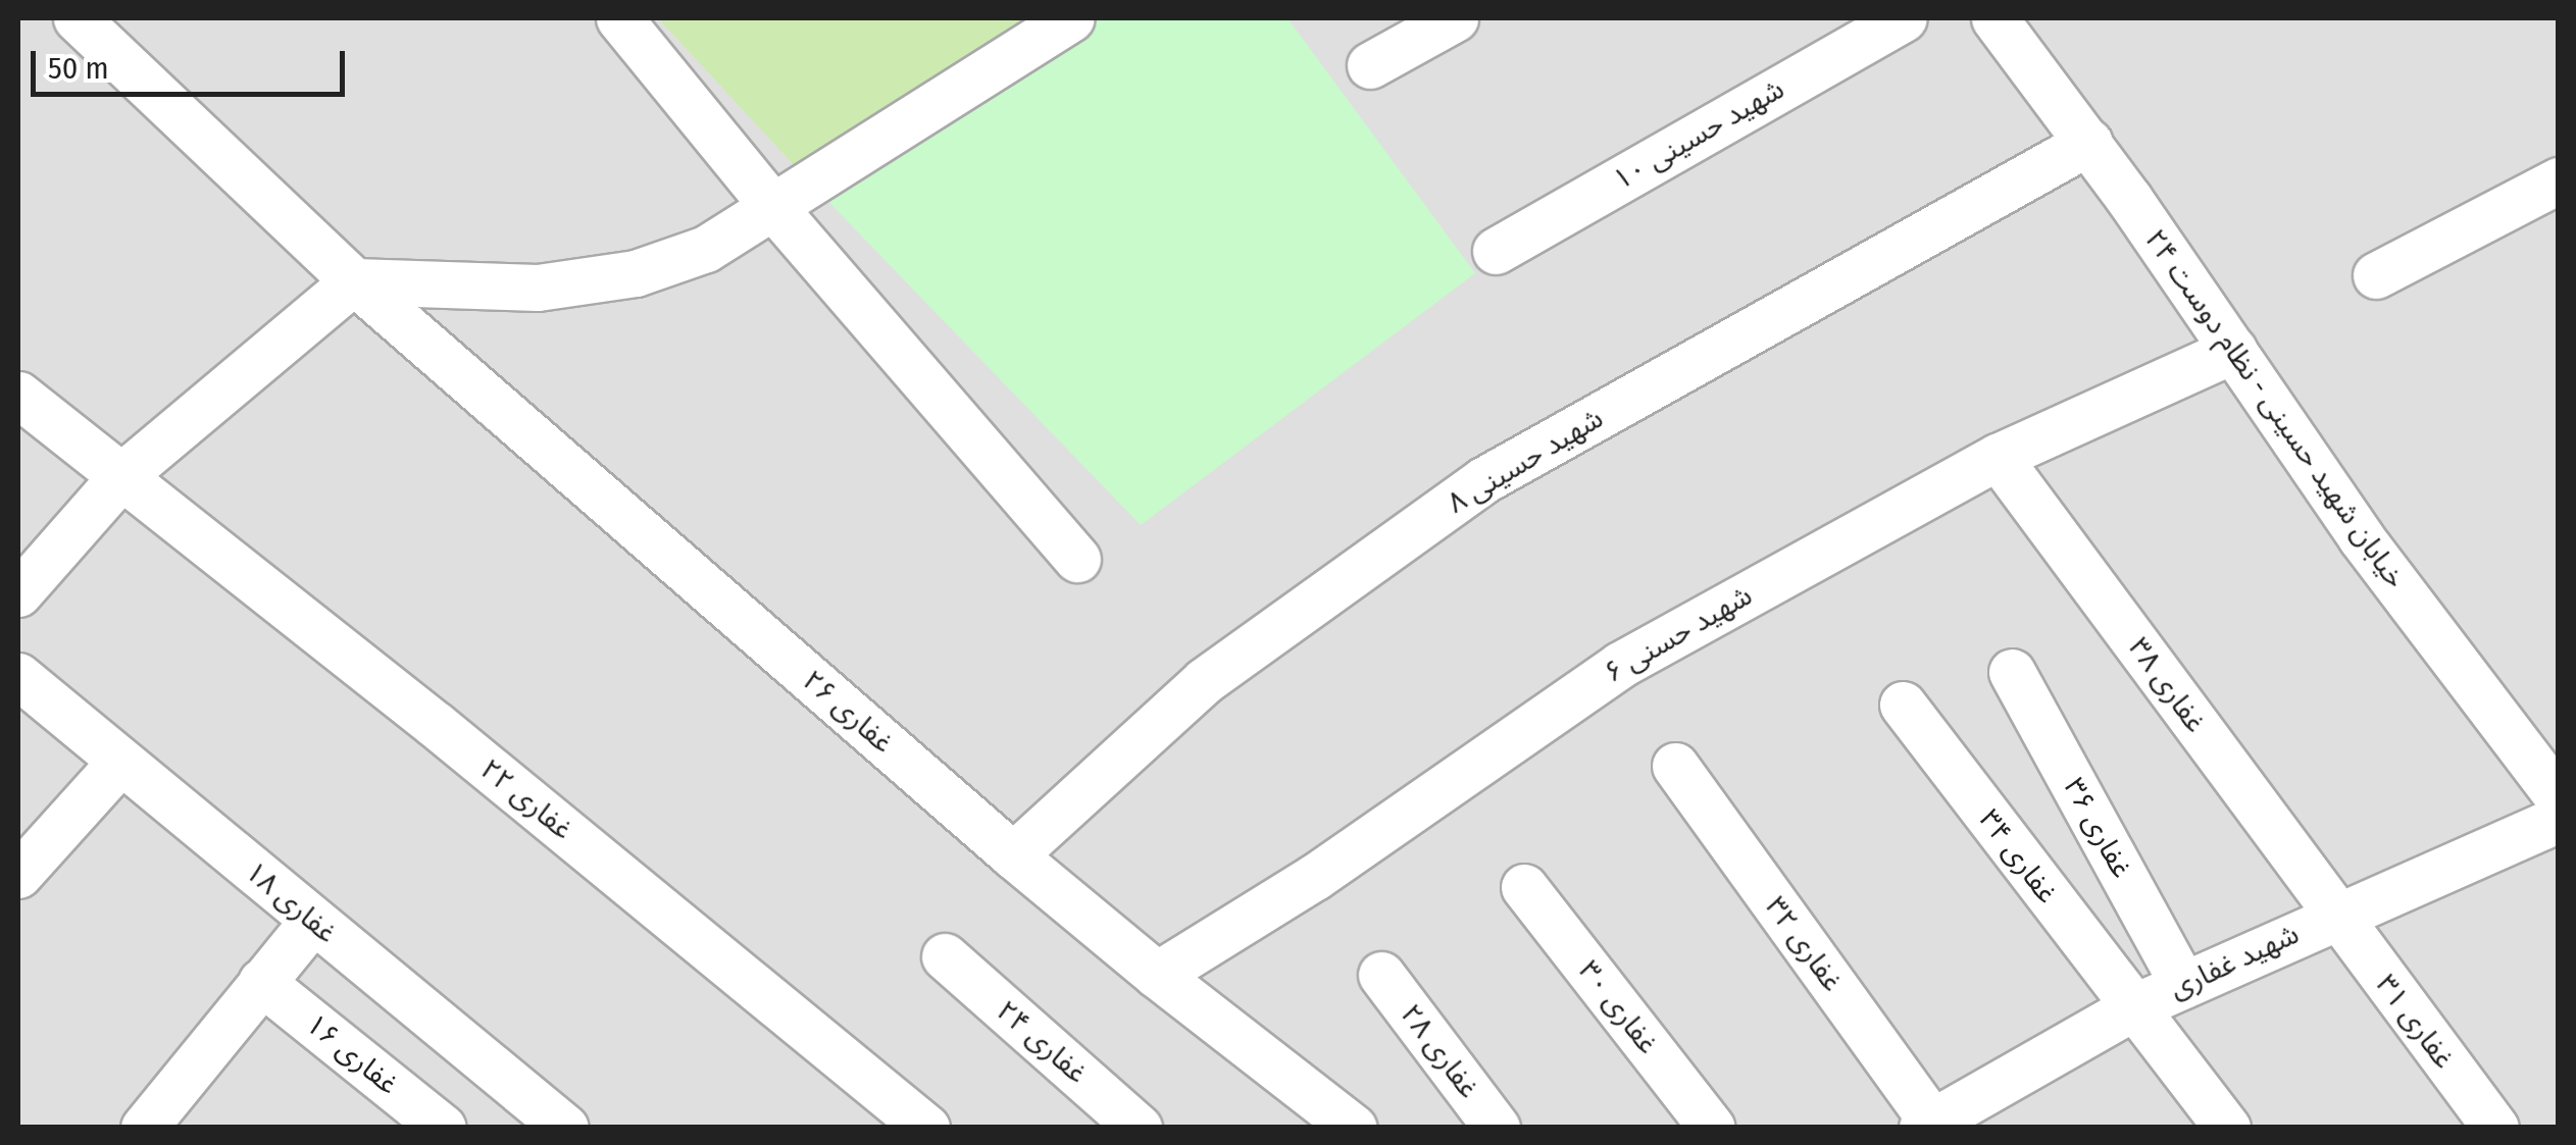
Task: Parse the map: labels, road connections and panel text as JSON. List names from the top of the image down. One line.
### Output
{"streets":{"street":["شهید حسینی ۱۰","خیابان شهید حسینی - نظام دوست ۲۴","شهید حسینی ۸","شهید حسنی ۶","غفاری ۳۸","غفاری ۲۶","غفاری ۲۲","غفاری ۳۶","غفاری ۳۴","غفاری ۱۸","غفاری ۳۲","شهید غفاری","غفاری ۳۰","غفاری ۳۱","غفاری ۲۴","غفاری ۲۸","غفاری ۱۶"]},"crossings":[["خیابان شهید حسینی - نظام دوست ۲۴","شهید حسینی ۸"],["خیابان شهید حسینی - نظام دوست ۲۴","شهید حسنی ۶"],["شهید حسینی ۸","غفاری ۲۶"],["شهید حسنی ۶","غفاری ۳۸"],["شهید حسنی ۶","غفاری ۲۶"],["غفاری ۳۸","شهید غفاری"],["غفاری ۳۸","غفاری ۳۱"],["غفاری ۳۶","شهید غفاری"],["غفاری ۳۴","شهید غفاری"],["غفاری ۳۲","شهید غفاری"],["شهید غفاری","غفاری ۳۱"]],"scale_bar":"50 m"}
